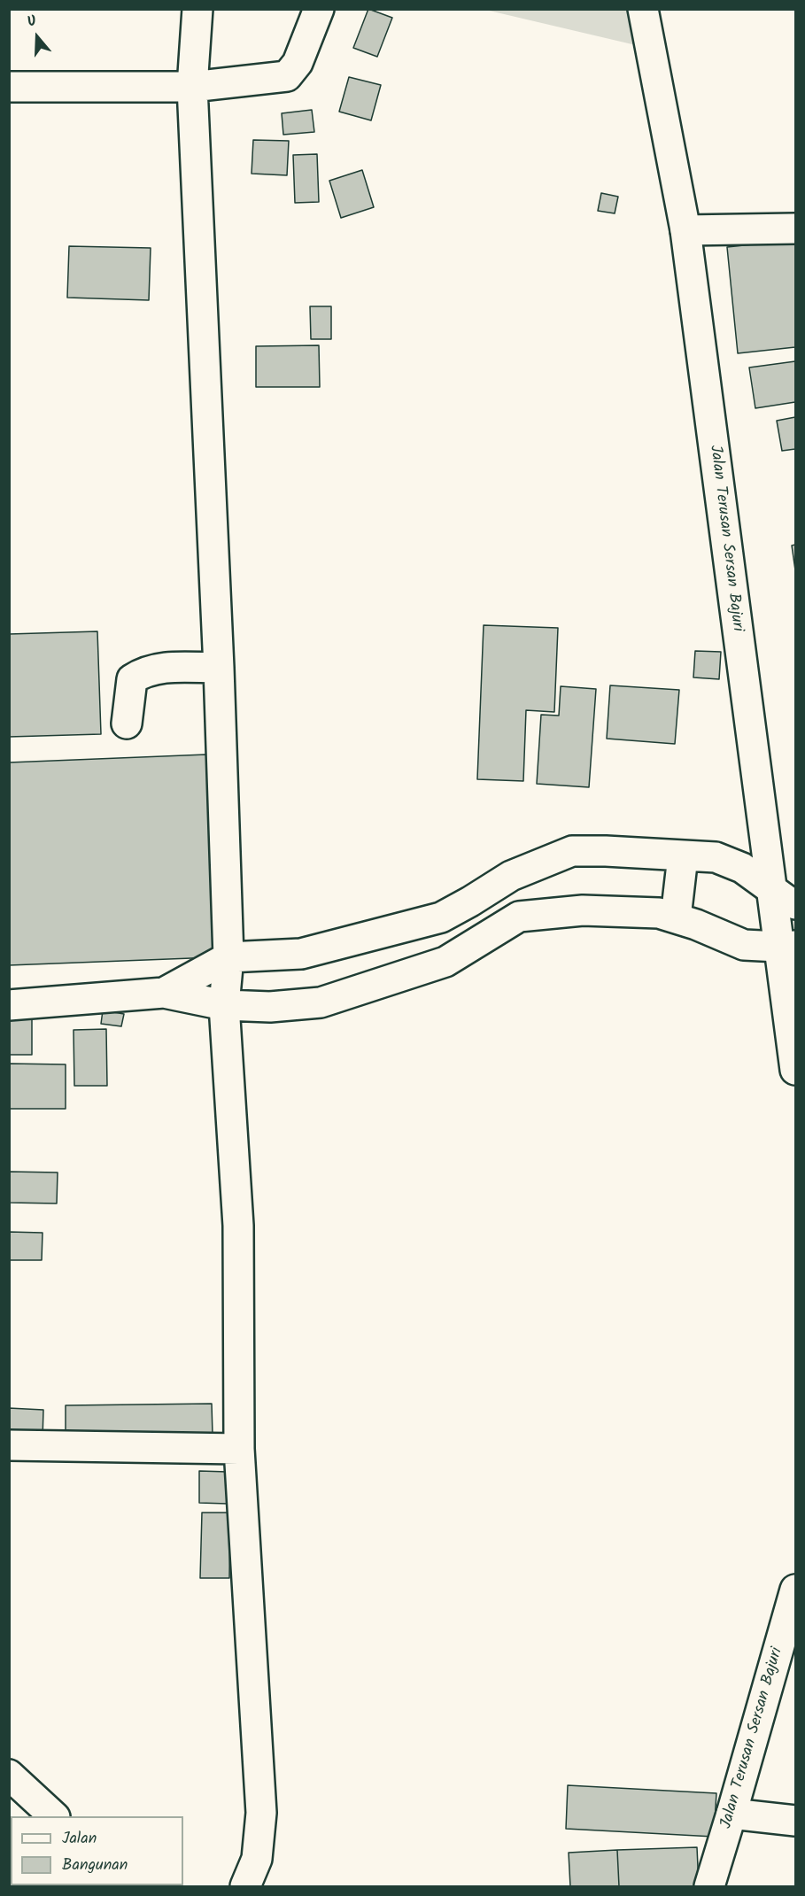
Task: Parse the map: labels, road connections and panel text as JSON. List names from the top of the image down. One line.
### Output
{"streets":{"main road":["Jalan Terusan Sersan Bajuri"]},"legend":["Jalan","Bangunan"],"north":"top"}
